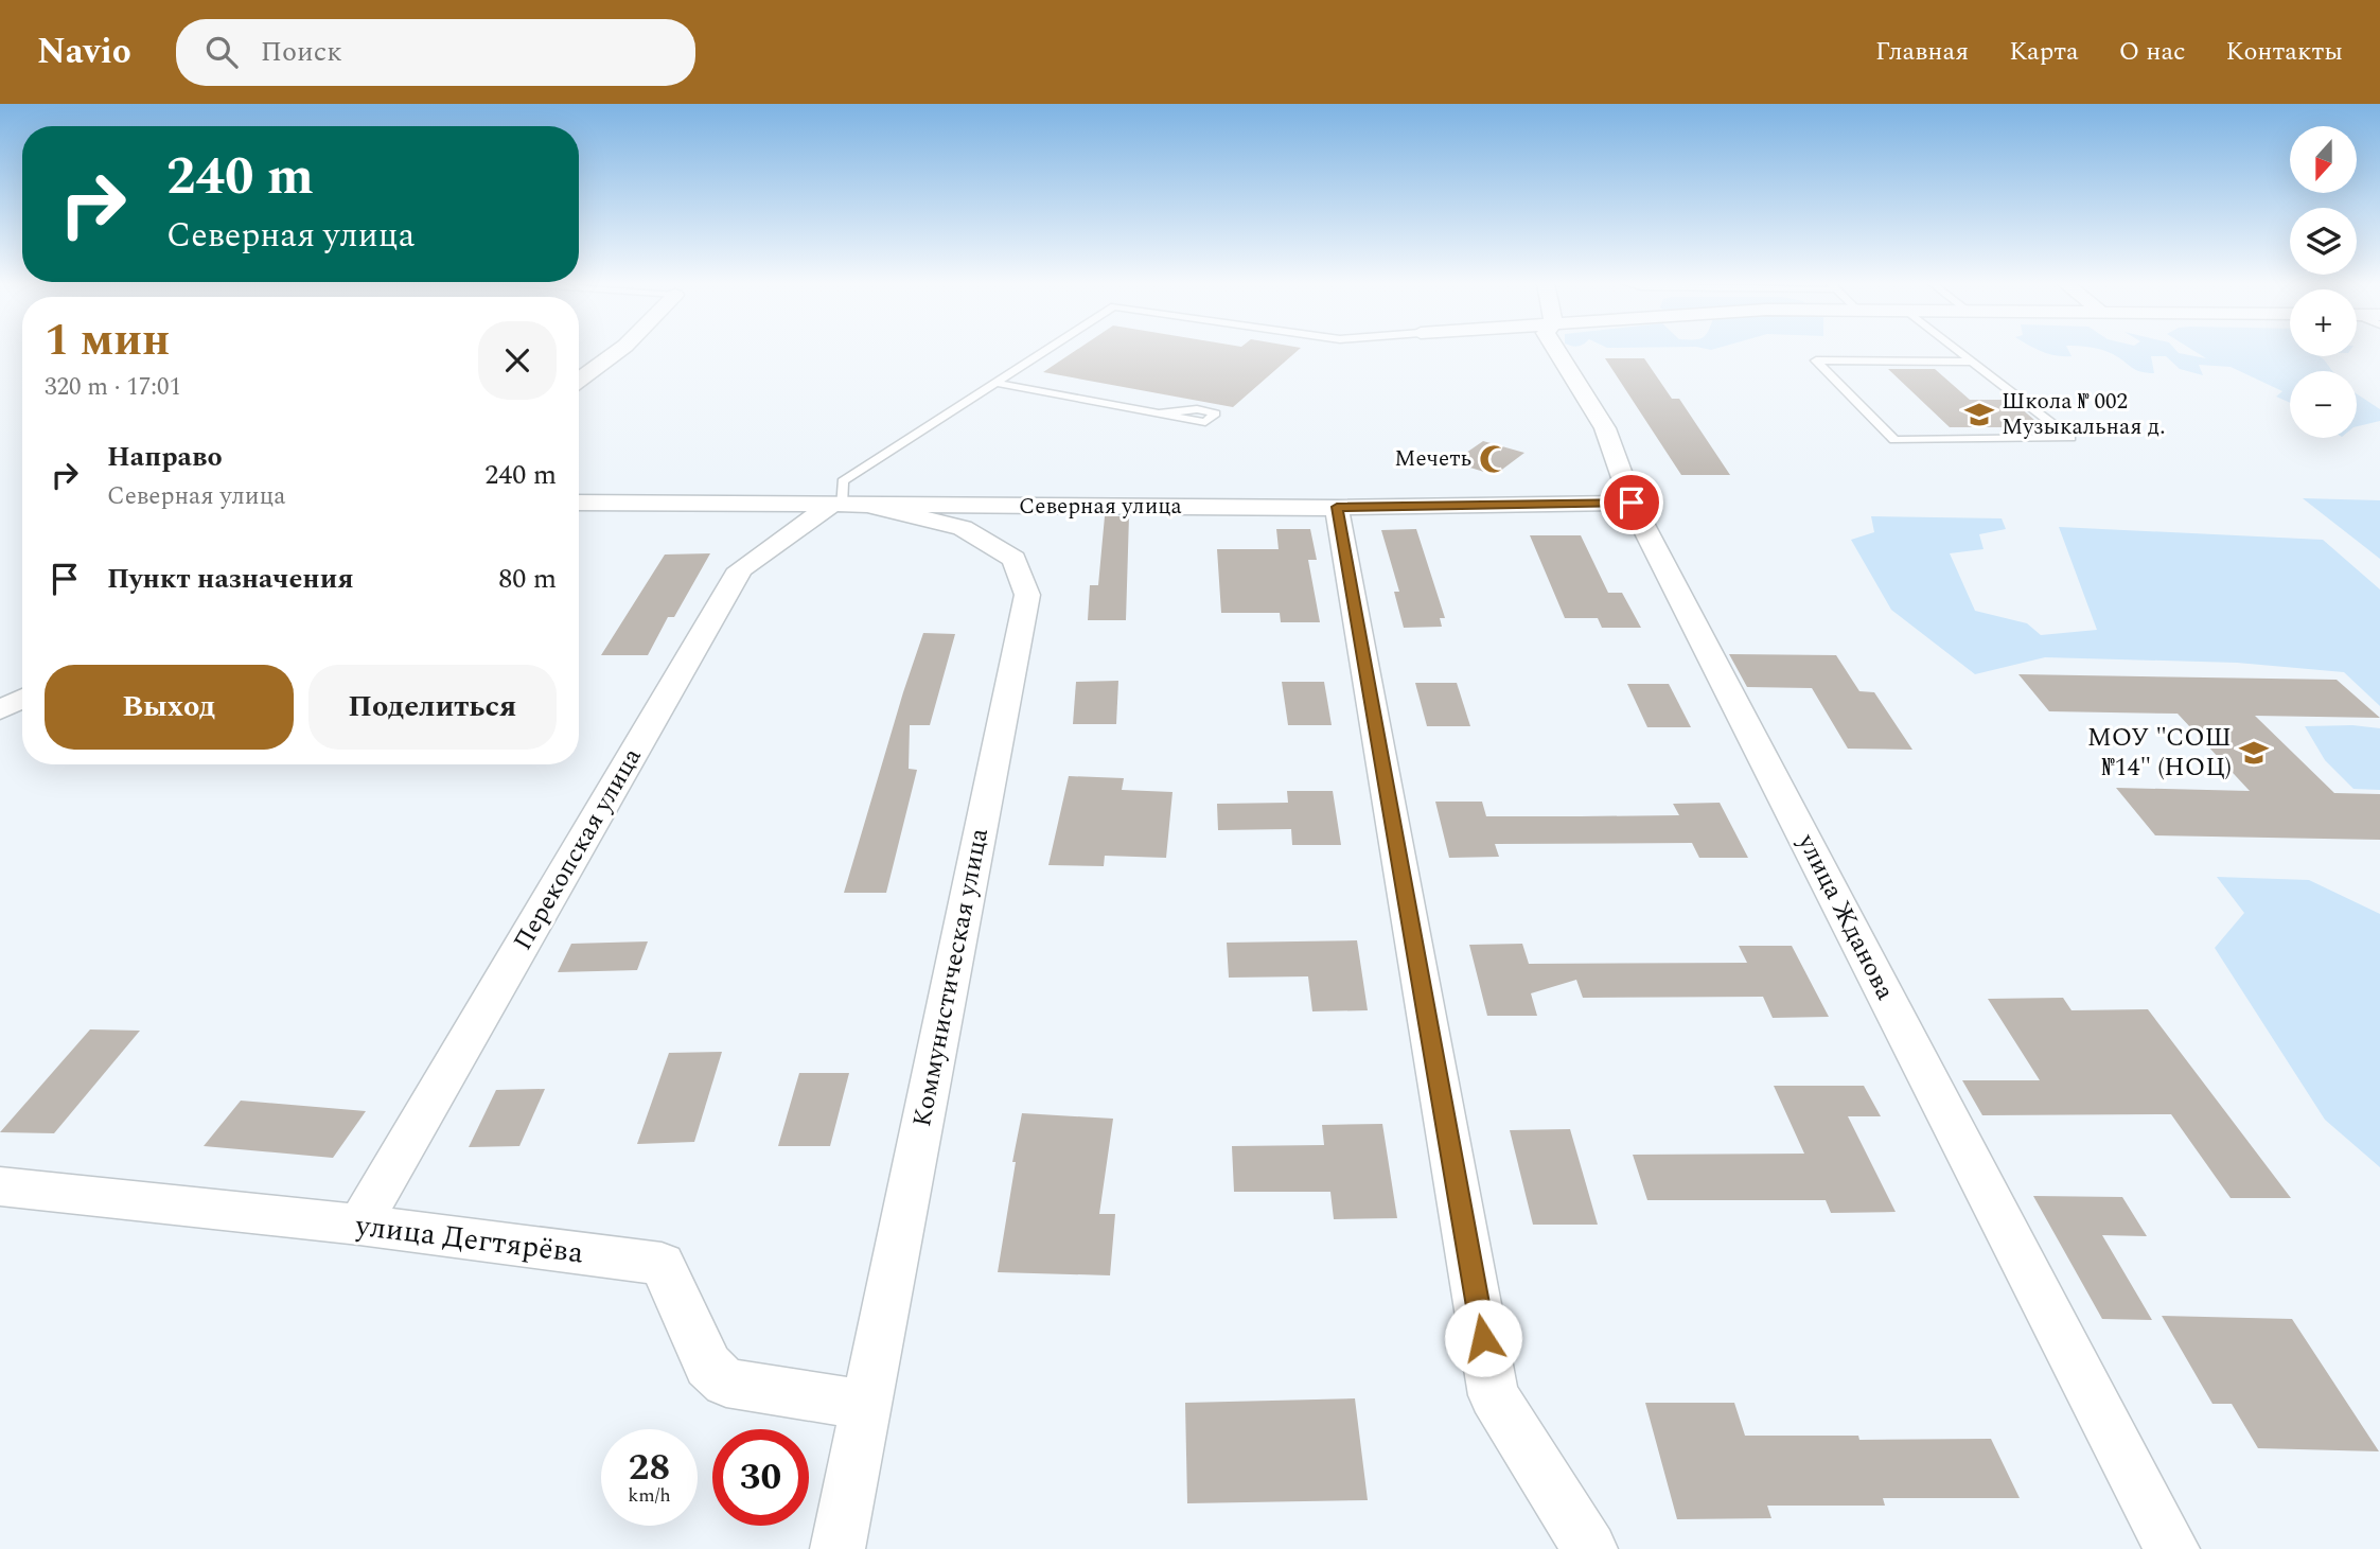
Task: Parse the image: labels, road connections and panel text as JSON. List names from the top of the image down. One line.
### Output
{"streets":{"street":["Северная улица","Перекопская улица","улица Жданова","Коммунистическая улица","улица Дегтярёва"]},"crossings":[["Северная улица","Перекопская улица"],["Северная улица","улица Жданова"],["Северная улица","Коммунистическая улица"],["Перекопская улица","Коммунистическая улица"],["Перекопская улица","улица Дегтярёва"],["Коммунистическая улица","улица Дегтярёва"]],"places":{"school or university":["Школа № 002 Музыкальная д.","МОУ \"СОШ №14\" (НОЦ)"],"mosque":["Мечеть"]},"north":"bottom","page":{"header":"Navio","search":"Поиск","nav":["Главная","Карта","О нас","Контакты"],"map_buttons":["+","−"],"turn":["240 m","Северная улица"],"heading":["1 мин","320 m · 17:01"],"list":[{"name":"Направо","note":"Северная улица","value":"240 m"},{"name":"Пункт назначения","value":"80 m"}],"buttons":["Выход","Поделиться"],"speed":"28 km/h","limit":"30"}}
